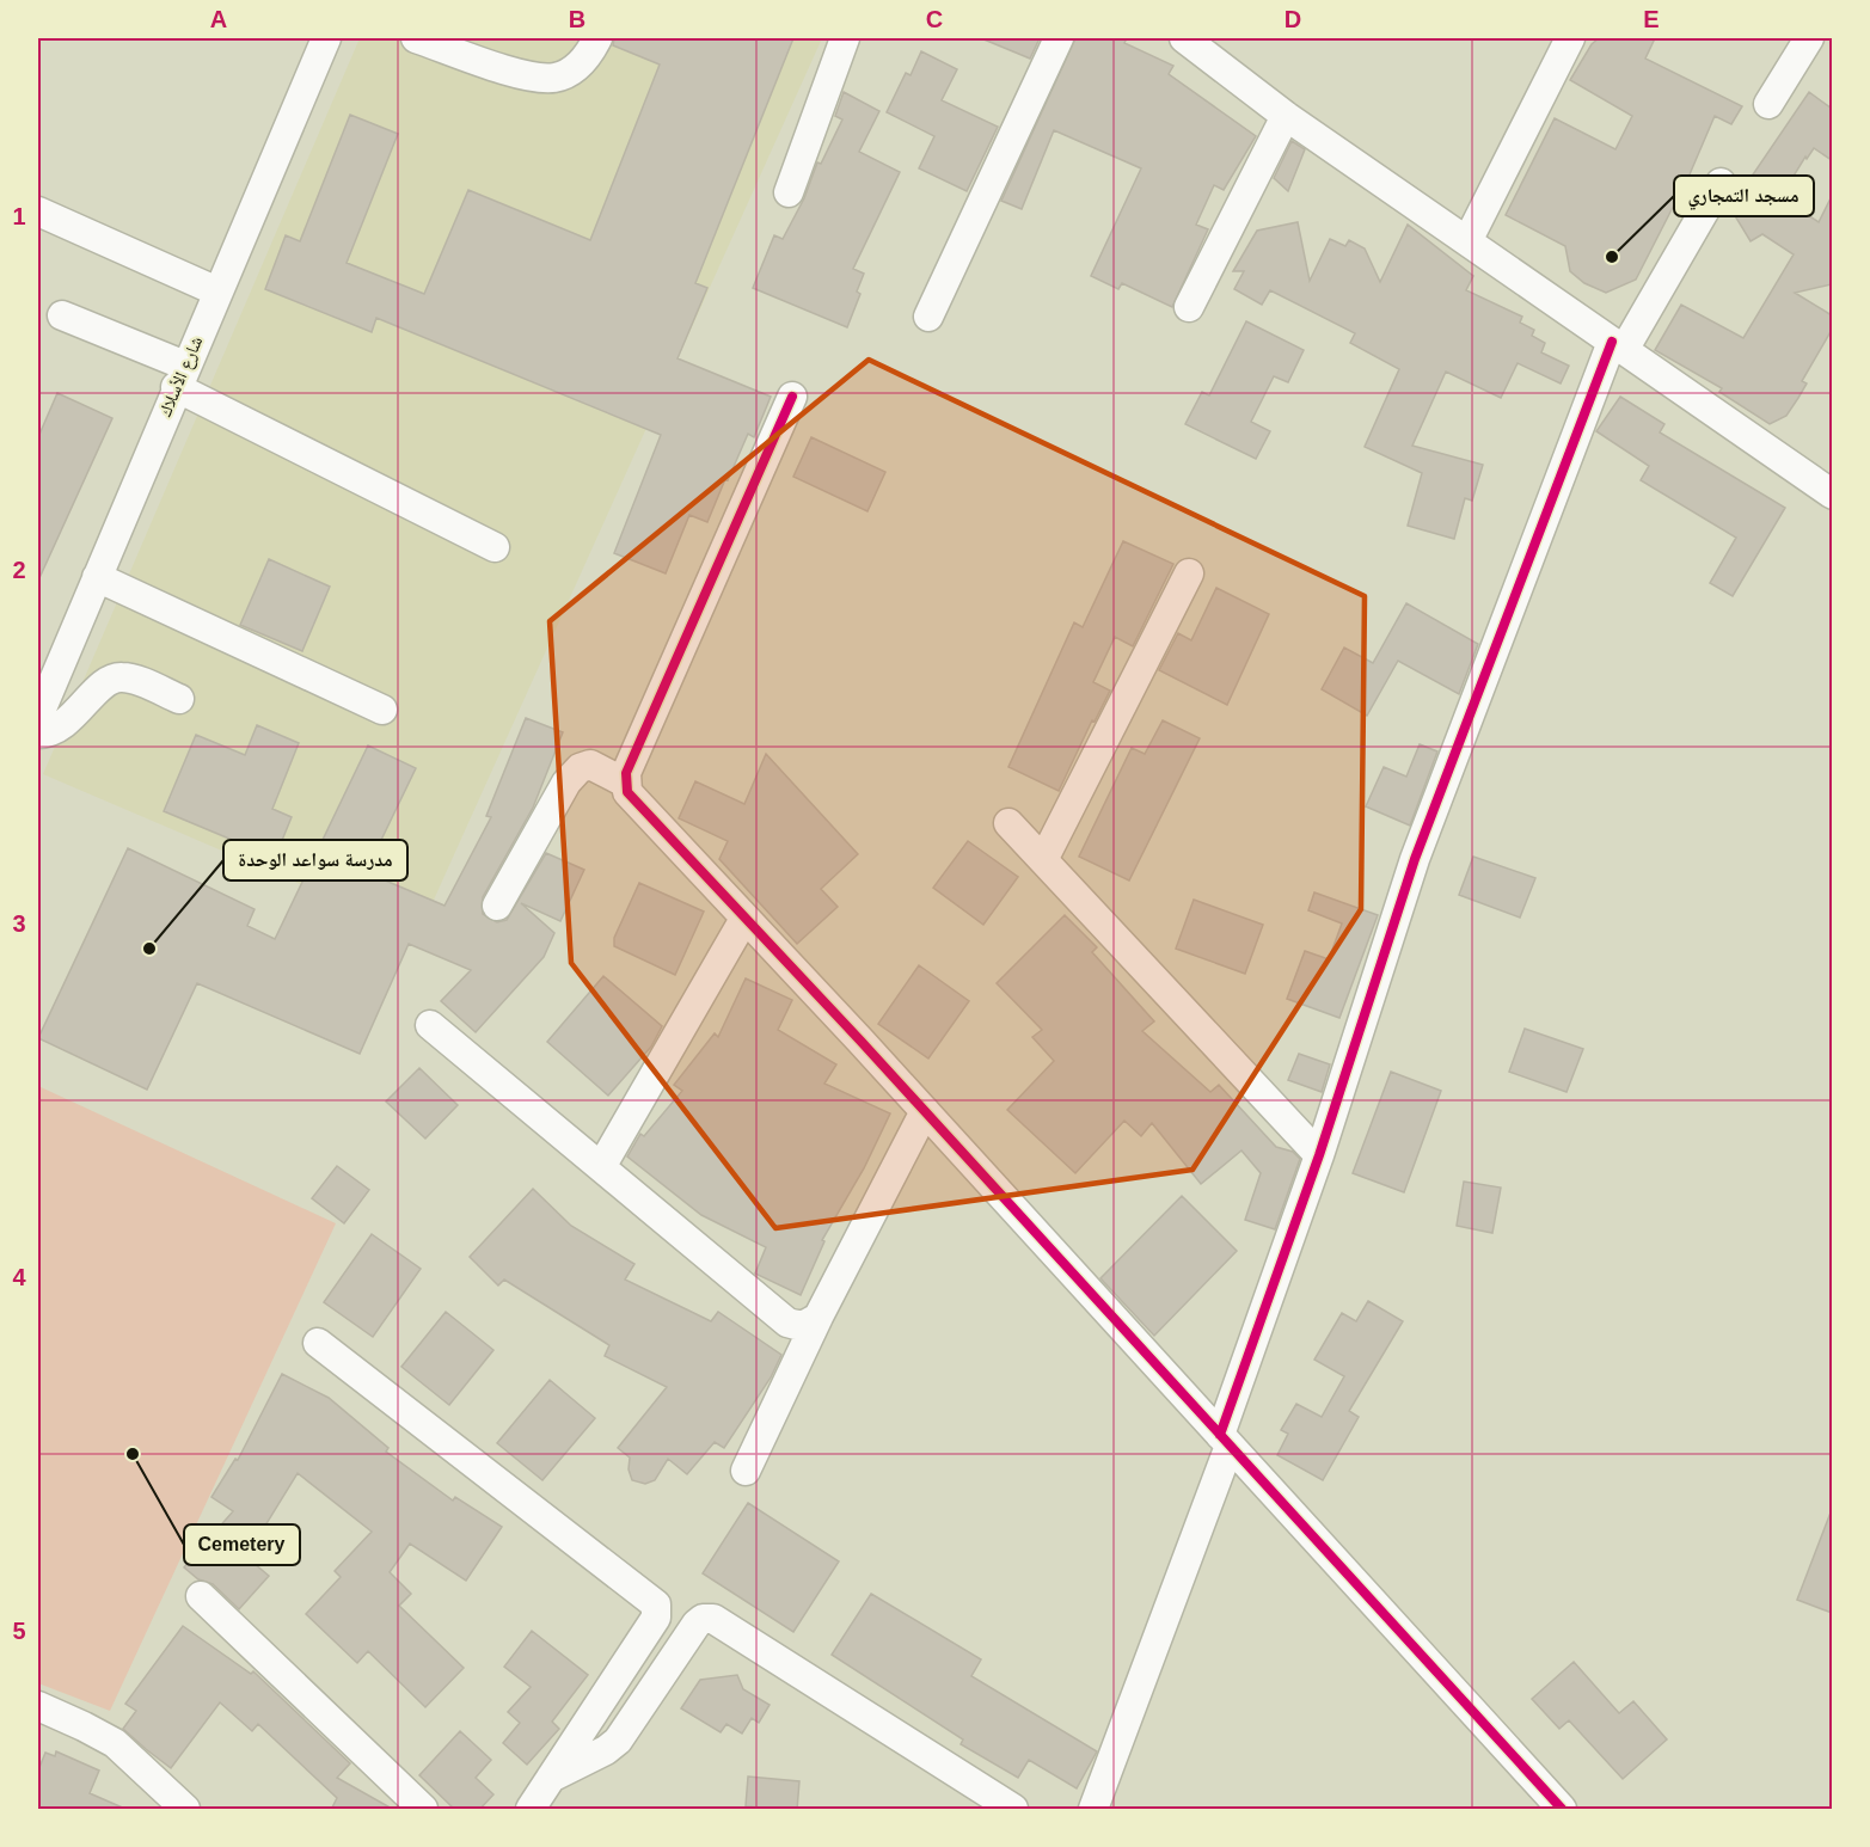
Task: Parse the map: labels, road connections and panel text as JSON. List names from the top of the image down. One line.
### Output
{"streets":{"street":["شارع الأسلاك"]},"places":["مسجد التمجاري","مدرسة سواعد الوحدة","Cemetery"],"grid":{"columns":["A","B","C","D","E"],"rows":["1","2","3","4","5"]}}
